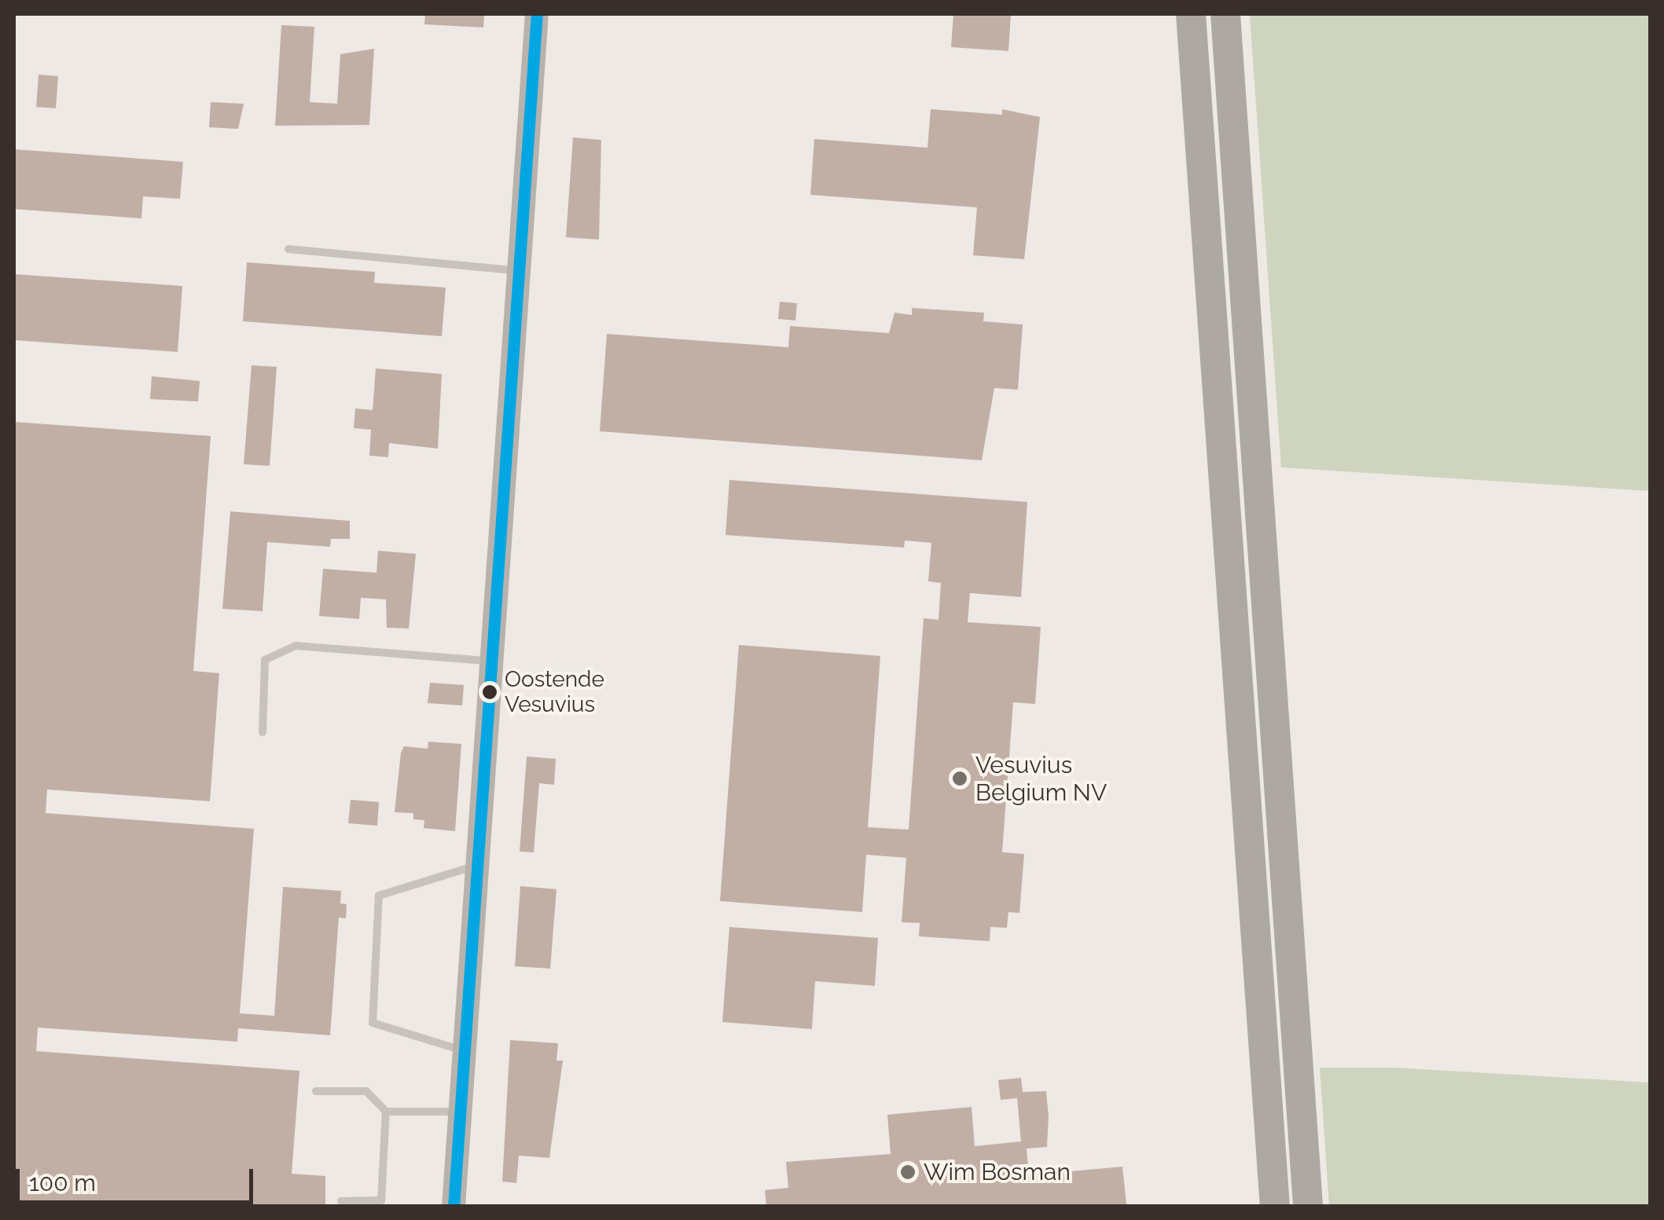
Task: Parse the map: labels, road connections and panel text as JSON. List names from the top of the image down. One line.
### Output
{"places":["Oostende Vesuvius","Vesuvius Belgium NV","Wim Bosman"],"scale_bar":"100 m"}
